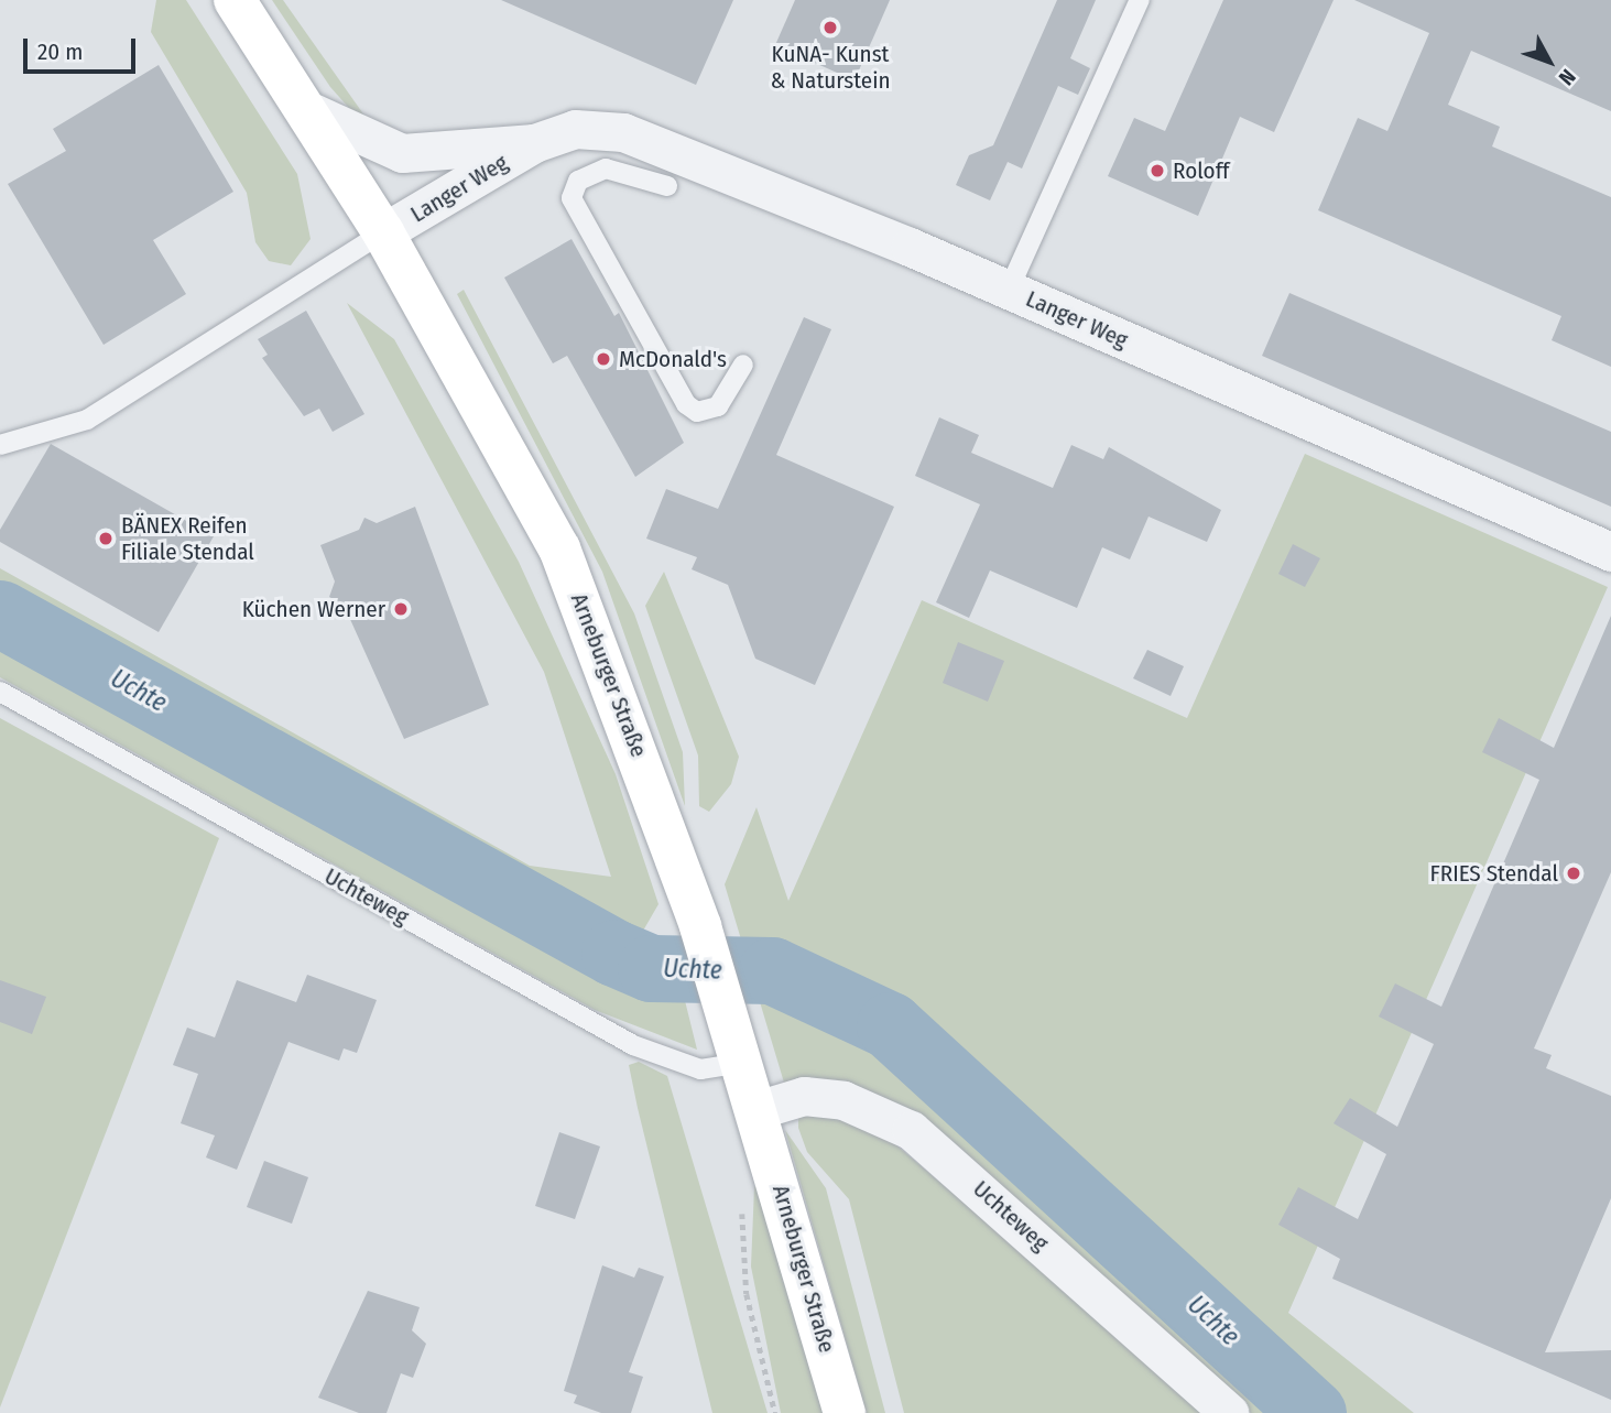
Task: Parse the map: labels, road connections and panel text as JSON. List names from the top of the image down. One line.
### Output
{"streets":{"main road":["Arneburger Straße"],"street":["Langer Weg","Uchteweg"]},"crossings":[["Langer Weg","Arneburger Straße"],["Arneburger Straße","Uchteweg"]],"water":["Uchte"],"places":["KuNA- Kunst & Naturstein","Roloff","McDonald's","BÄNEX Reifen Filiale Stendal","Küchen Werner","FRIES Stendal"],"scale_bar":"20 m","north":"bottom right"}
